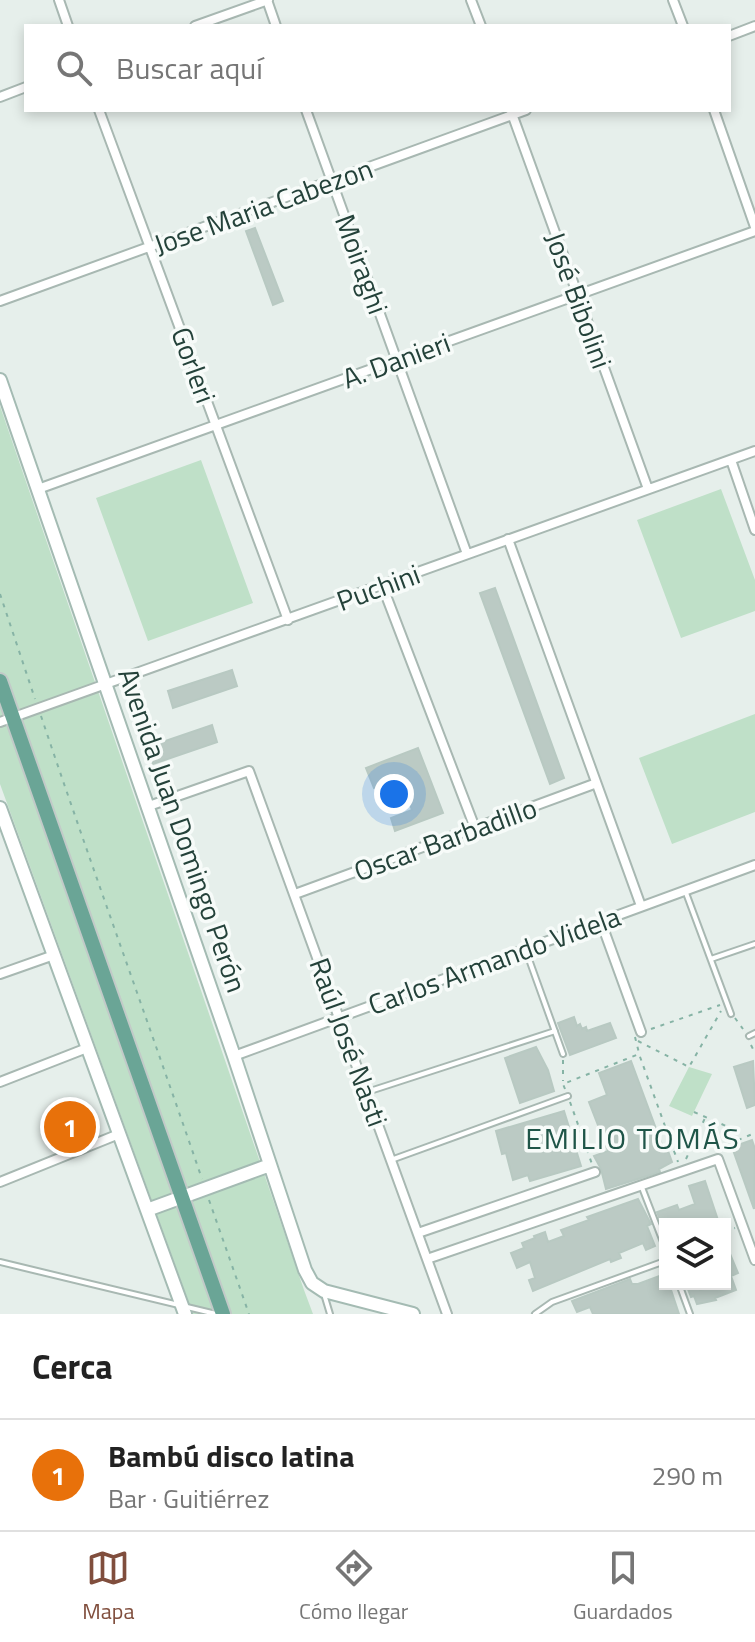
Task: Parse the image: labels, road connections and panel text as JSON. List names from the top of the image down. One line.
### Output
{"streets":{"main road":["Avenida Juan Domingo Perón"],"street":["Jose Maria Cabezon","Moiraghi","José Bibolini","A. Danieri","Gorleri","Puchini","Oscar Barbadillo","Carlos Armando Videla","Raúl José Nasti"]},"crossings":[["Jose Maria Cabezon","Moiraghi"],["Jose Maria Cabezon","José Bibolini"],["Jose Maria Cabezon","Gorleri"],["Moiraghi","A. Danieri"],["Moiraghi","Puchini"],["José Bibolini","A. Danieri"],["José Bibolini","Puchini"],["A. Danieri","Gorleri"],["A. Danieri","Avenida Juan Domingo Perón"],["Gorleri","Puchini"],["Puchini","Avenida Juan Domingo Perón"],["Avenida Juan Domingo Perón","Carlos Armando Videla"],["Avenida Juan Domingo Perón","Raúl José Nasti"],["Oscar Barbadillo","Raúl José Nasti"],["Carlos Armando Videla","Raúl José Nasti"]],"districts":["EMILIO TOMÁS"],"page":{"search":"Buscar aquí","pins":"1","heading":"Cerca","list":[{"mark":"1","name":"Bambú disco latina","note":"Bar · Guitiérrez","value":"290 m"}],"nav":["Mapa","Cómo llegar","Guardados"]}}
